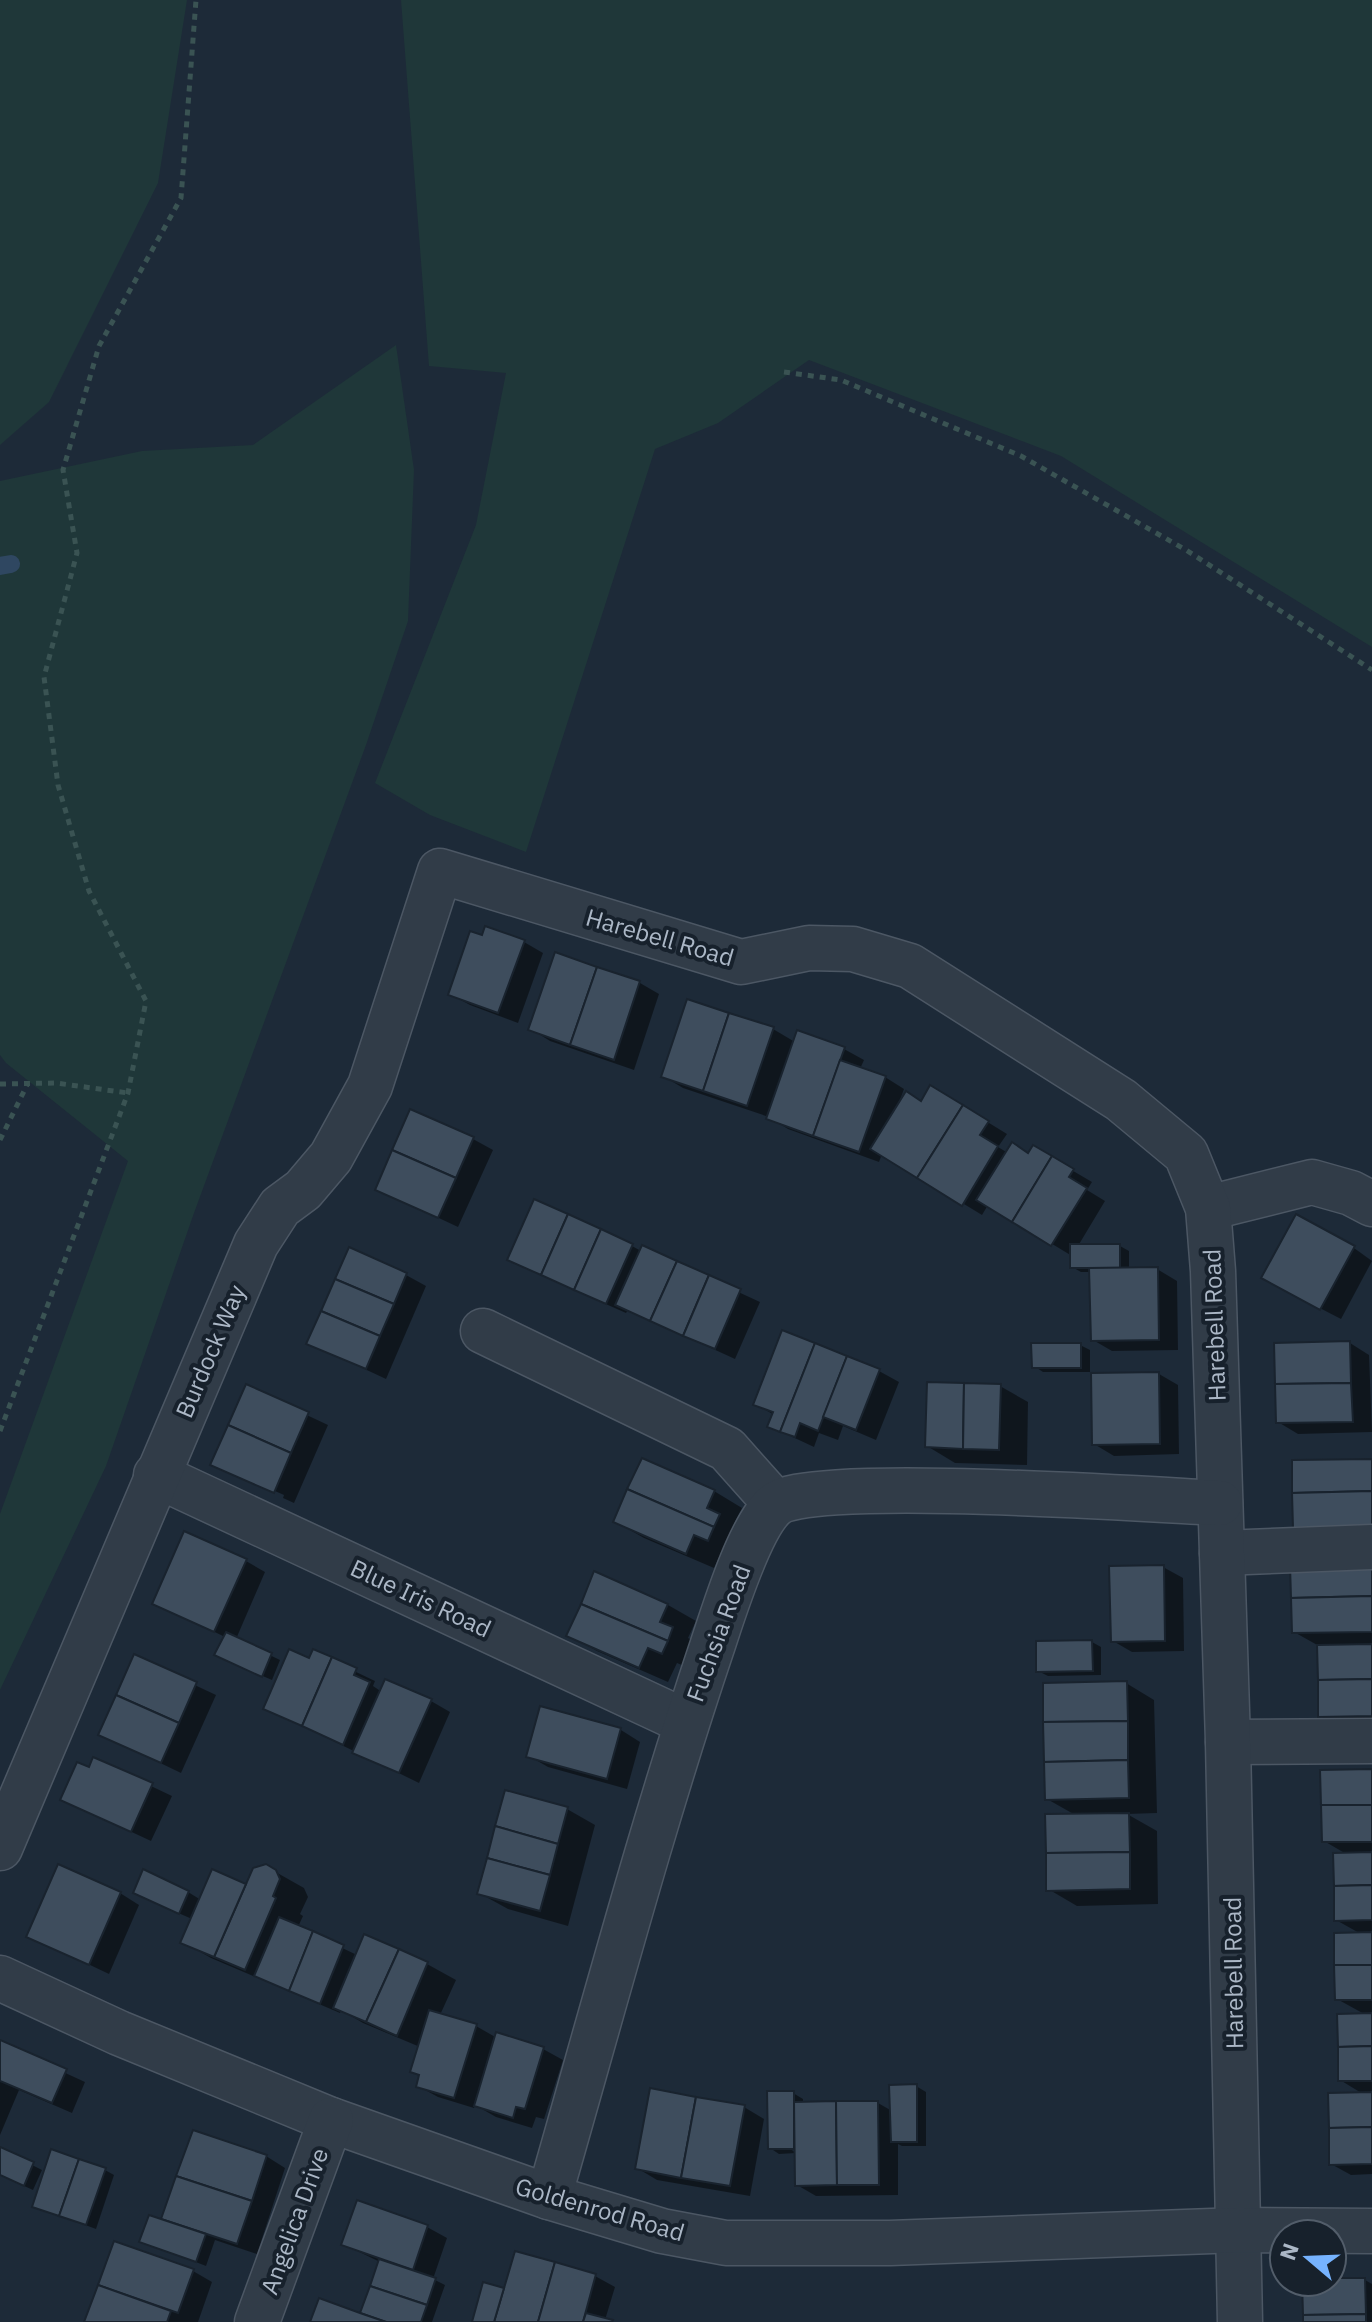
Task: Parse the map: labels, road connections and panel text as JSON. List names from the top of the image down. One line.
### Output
{"streets":{"street":["Harebell Road","Burdock Way","Blue Iris Road","Fuchsia Road","Goldenrod Road","Angelica Drive"]},"crossings":[["Harebell Road","Burdock Way"],["Harebell Road","Goldenrod Road"],["Burdock Way","Blue Iris Road"],["Blue Iris Road","Fuchsia Road"],["Fuchsia Road","Goldenrod Road"],["Goldenrod Road","Angelica Drive"]],"north":"left"}
